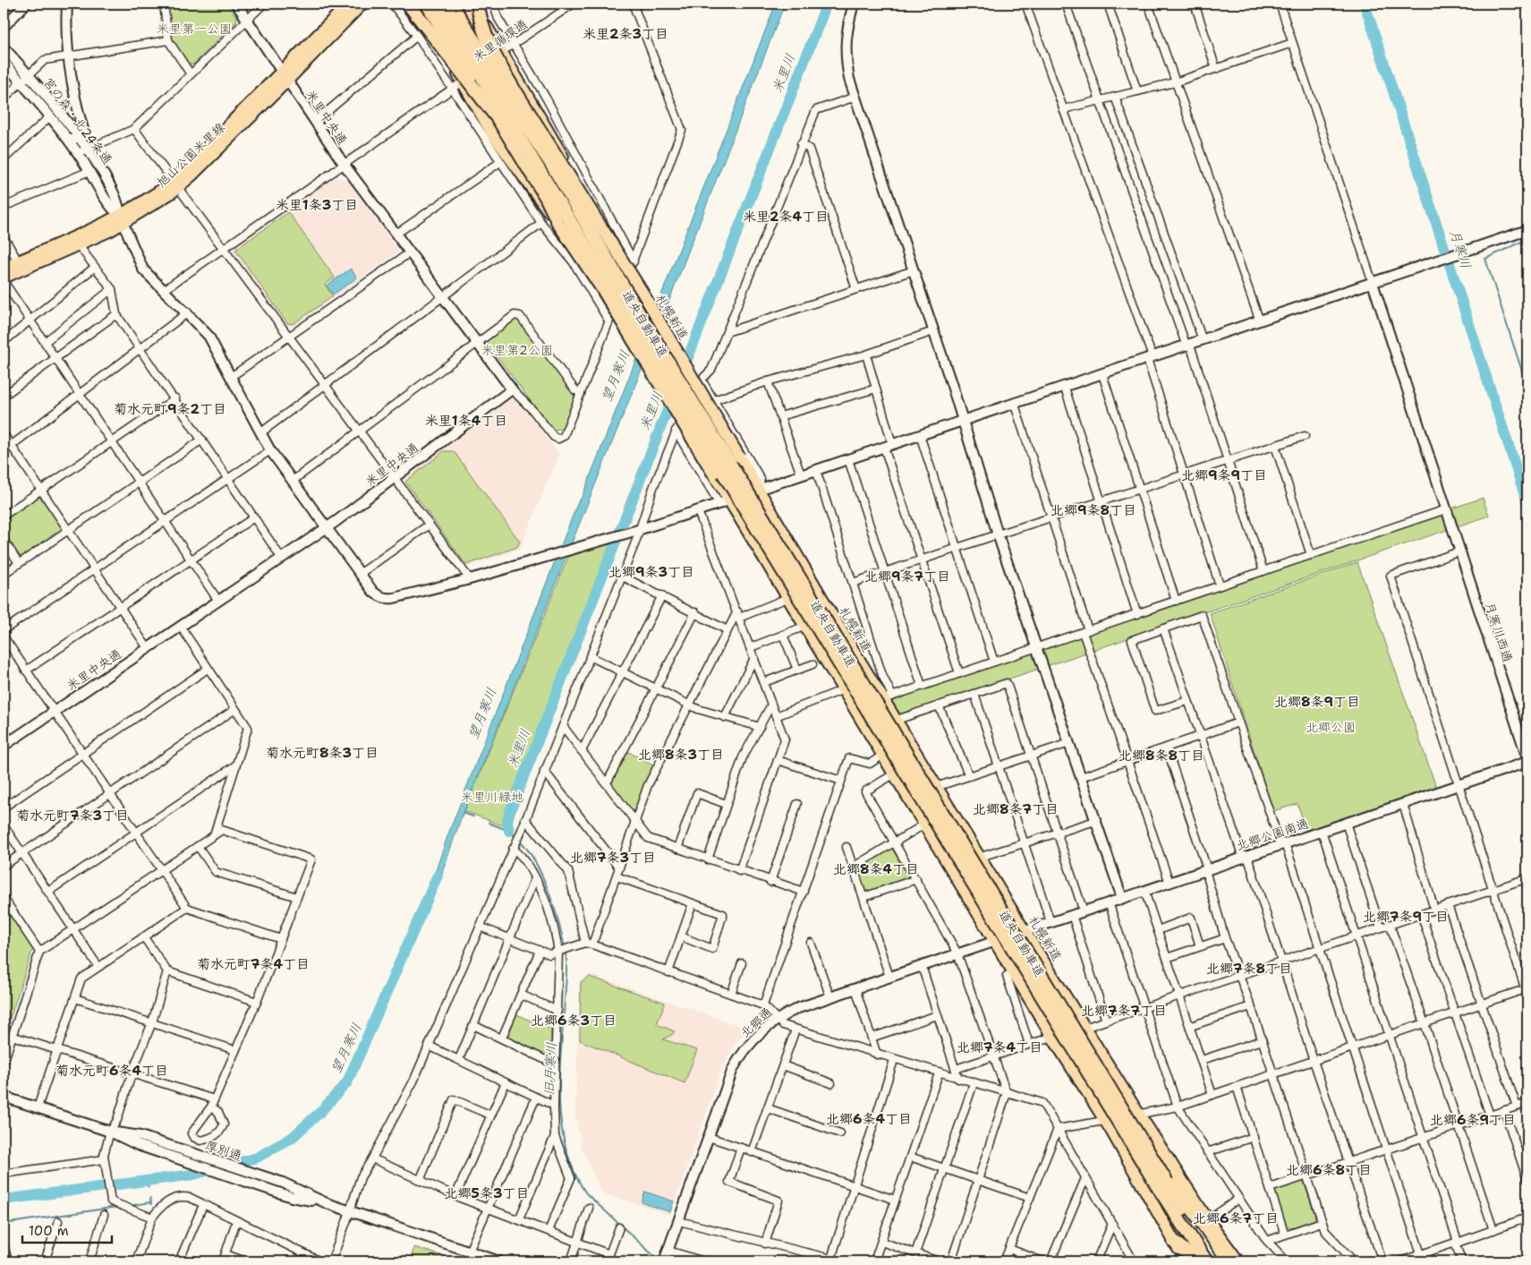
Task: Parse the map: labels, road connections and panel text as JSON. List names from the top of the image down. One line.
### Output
{"streets":{"highway":["道央自動車道"],"main road":["旭山公園米里線","札幌新道"],"street":["米里循環通","米里中央通","宮の森・北24条通","月寒川西通","北郷公園南通","北郷通","厚別通"]},"crossings":[["米里循環通","米里中央通"],["米里中央通","旭山公園米里線"],["宮の森・北24条通","旭山公園米里線"],["札幌新道","北郷公園南通"],["札幌新道","北郷通"],["北郷公園南通","北郷通"]],"districts":["米里2条3丁目","米里1条3丁目","米里2条4丁目","菊水元町9条2丁目","米里1条4丁目","北郷9条9丁目","北郷9条8丁目","北郷9条3丁目","北郷9条7丁目","北郷8条9丁目","菊水元町8条3丁目","北郷8条3丁目","北郷8条8丁目","北郷8条7丁目","菊水元町7条3丁目","北郷7条3丁目","北郷8条4丁目","北郷7条9丁目","菊水元町7条4丁目","北郷7条8丁目","北郷7条7丁目","北郷6条3丁目","北郷7条4丁目","菊水元町6条4丁目","北郷6条4丁目","北郷6条9丁目","北郷6条8丁目","北郷5条3丁目","北郷6条7丁目"],"water":["米里川","月寒川","望月寒川","旧月寒川"],"parks":["米里第一公園","米里第2公園","北郷公園","米里川緑地"],"scale_bar":"100 m"}
